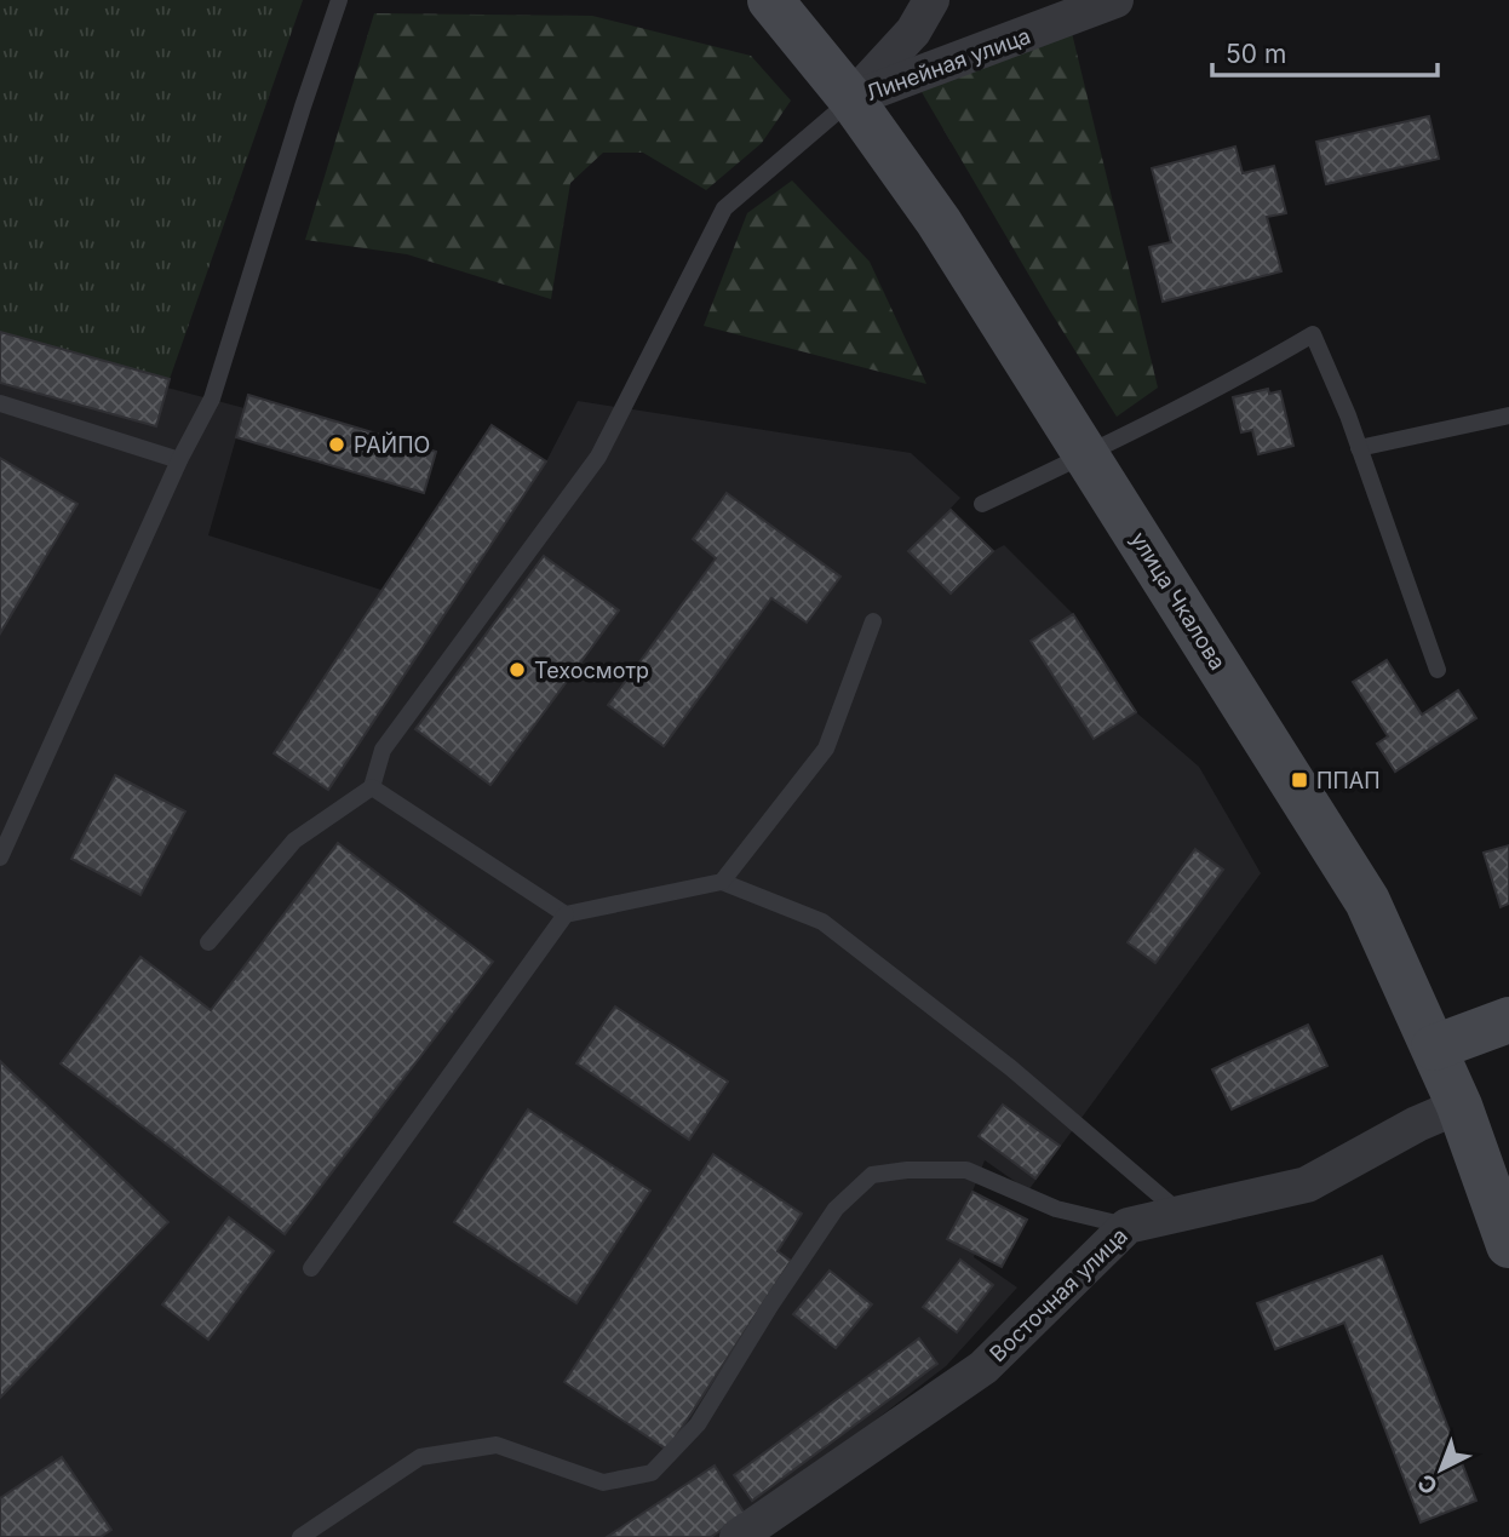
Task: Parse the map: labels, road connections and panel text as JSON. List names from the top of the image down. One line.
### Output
{"streets":{"main road":["улица Чкалова"],"street":["Линейная улица","Восточная улица"]},"crossings":[["Линейная улица","улица Чкалова"],["улица Чкалова","Восточная улица"]],"places":{"other":["РАЙПО","Техосмотр"],"transit":["ППАП"]},"scale_bar":"50 m","north":"bottom left"}
